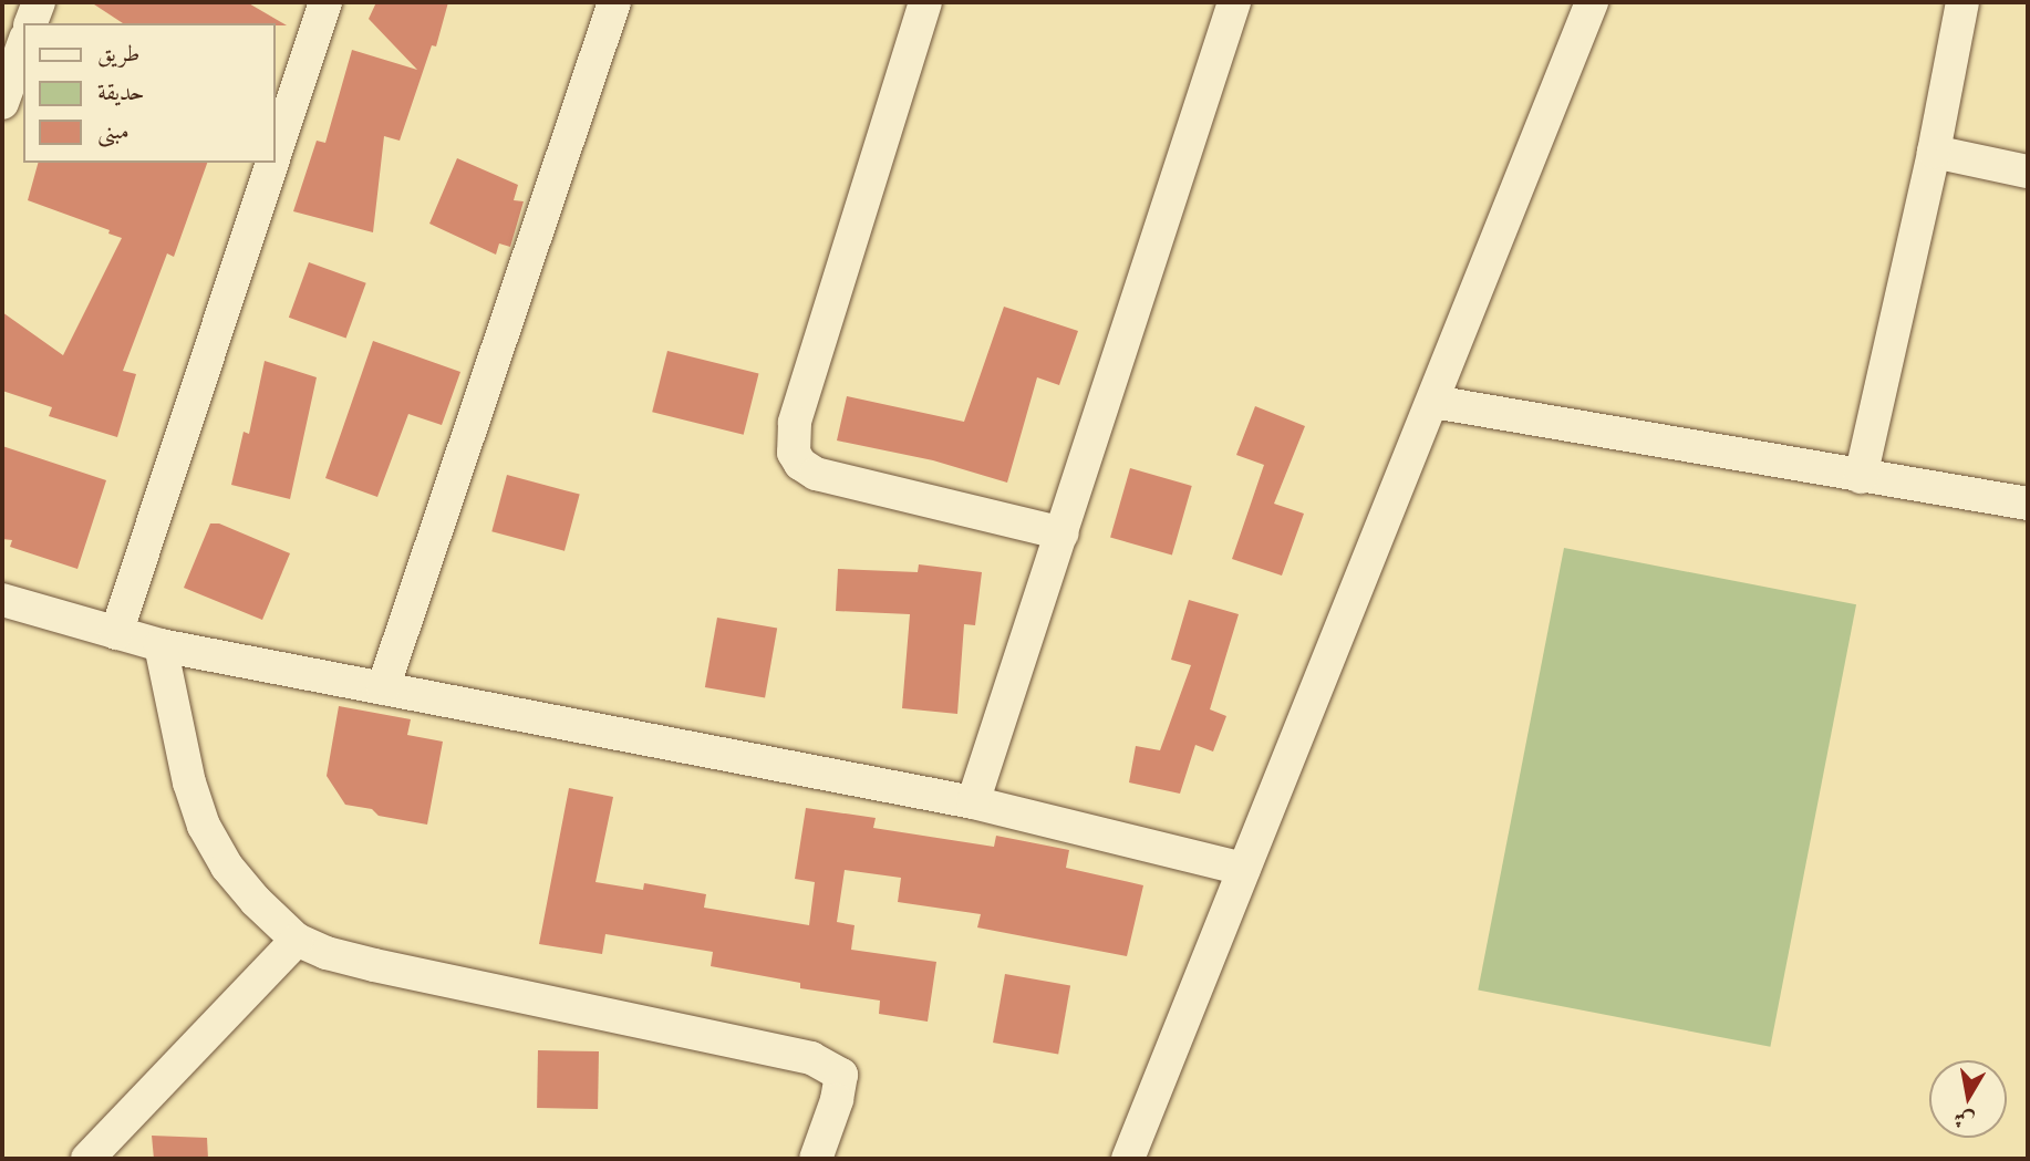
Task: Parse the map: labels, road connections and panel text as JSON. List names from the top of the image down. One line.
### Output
{"legend":["طريق","حديقة","مبنى"],"north":"bottom"}
